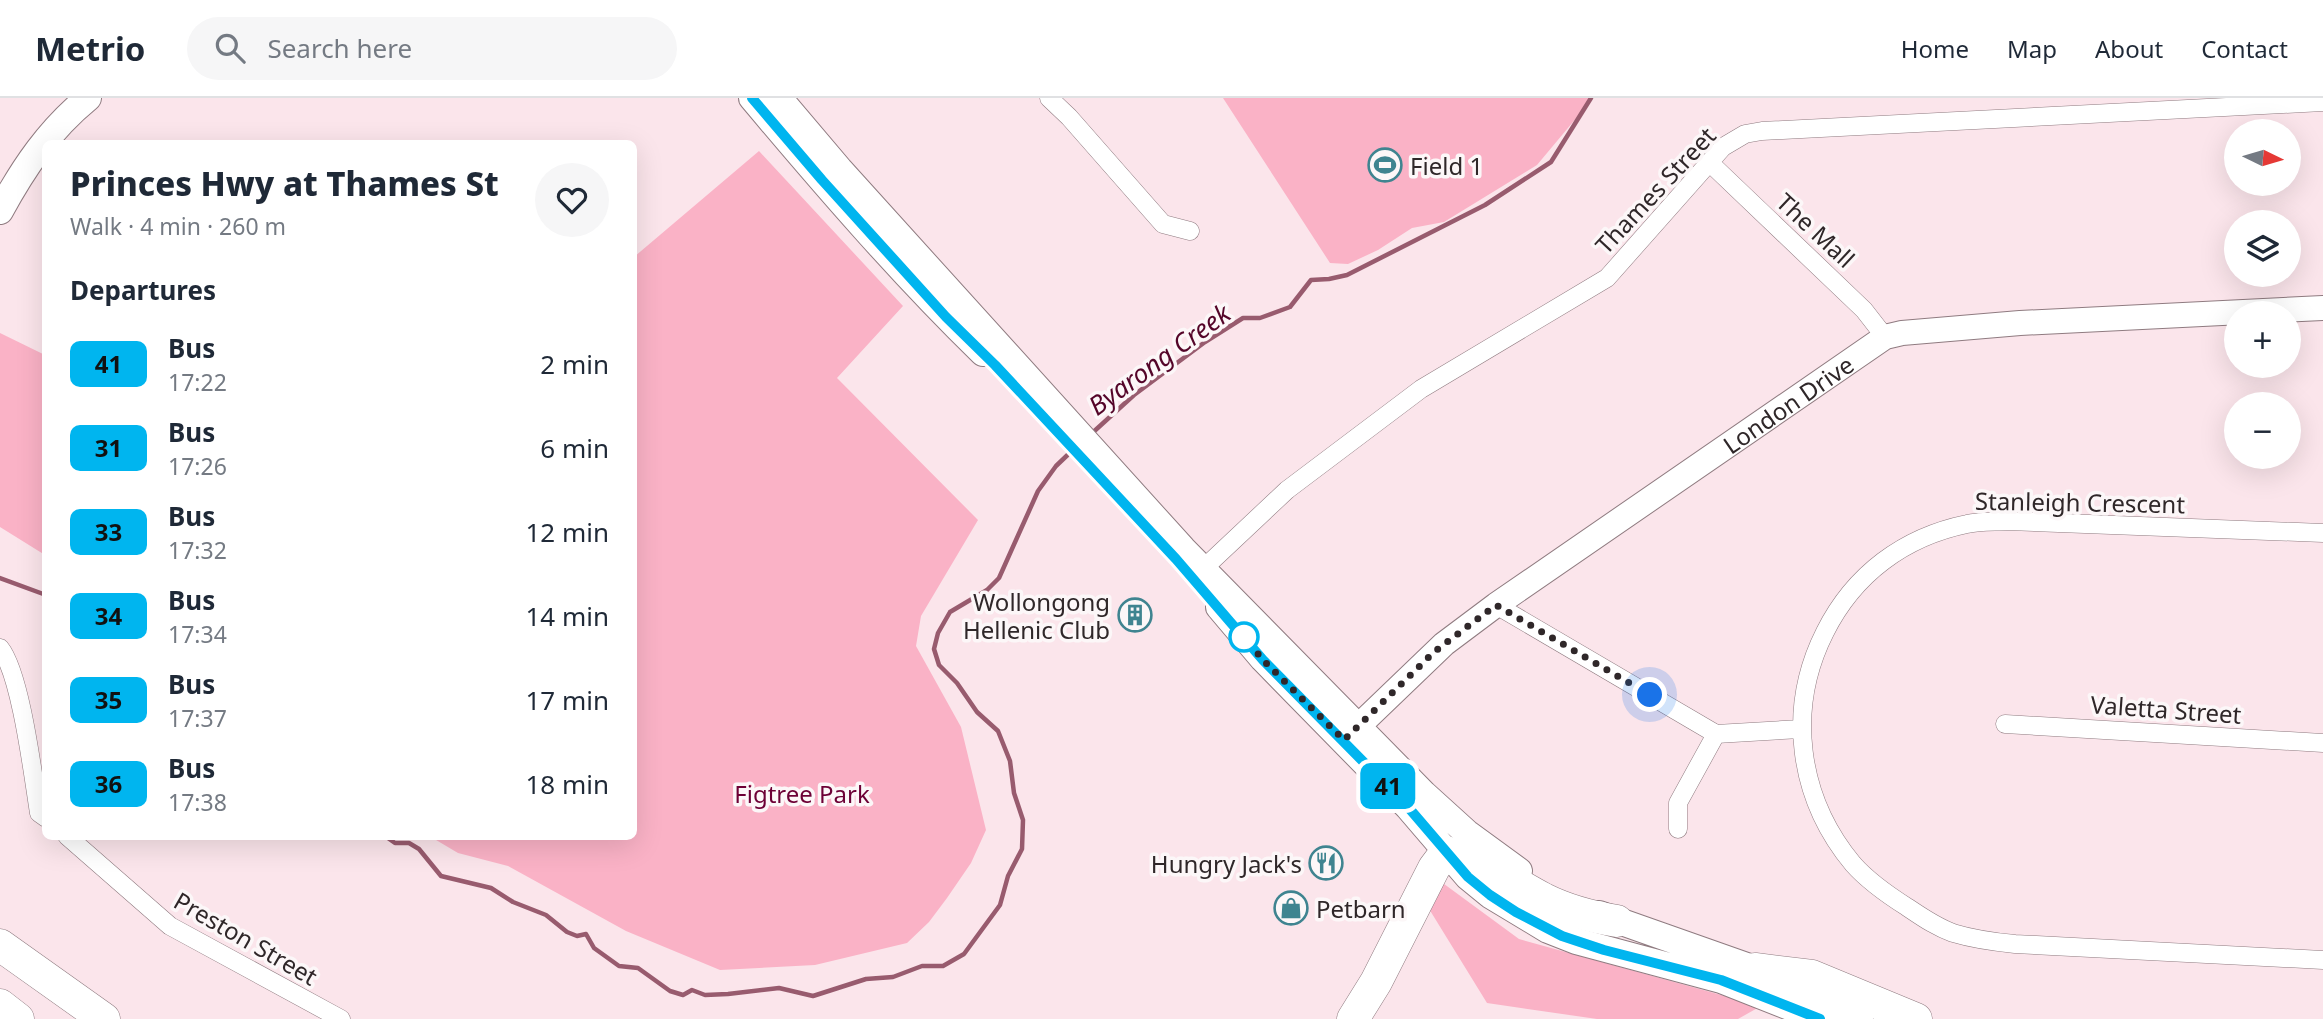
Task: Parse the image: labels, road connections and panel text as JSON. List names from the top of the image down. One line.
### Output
{"streets":{"street":["Thames Street","The Mall","London Drive","Stanleigh Crescent","Valetta Street","Preston Street"]},"crossings":[["Thames Street","The Mall"],["The Mall","London Drive"]],"water":["Byarong Creek"],"parks":["Figtree Park"],"places":{"sports":["Field 1"],"building":["Wollongong Hellenic Club"],"restaurant":["Hungry Jack's"],"shop":["Petbarn"]},"lines":["bus line 41"],"north":"right","page":{"header":"Metrio","search":"Search here","nav":["Home","Map","About","Contact"],"on_map":"41","map_buttons":["+","−"],"heading":[["Princes Hwy at Thames St","Walk · 4 min · 260 m"],"Departures"],"list":[{"mark":"41","name":"Bus","note":"17:22","value":"2 min"},{"mark":"31","name":"Bus","note":"17:26","value":"6 min"},{"mark":"33","name":"Bus","note":"17:32","value":"12 min"},{"mark":"34","name":"Bus","note":"17:34","value":"14 min"},{"mark":"35","name":"Bus","note":"17:37","value":"17 min"},{"mark":"36","name":"Bus","note":"17:38","value":"18 min"}]}}
